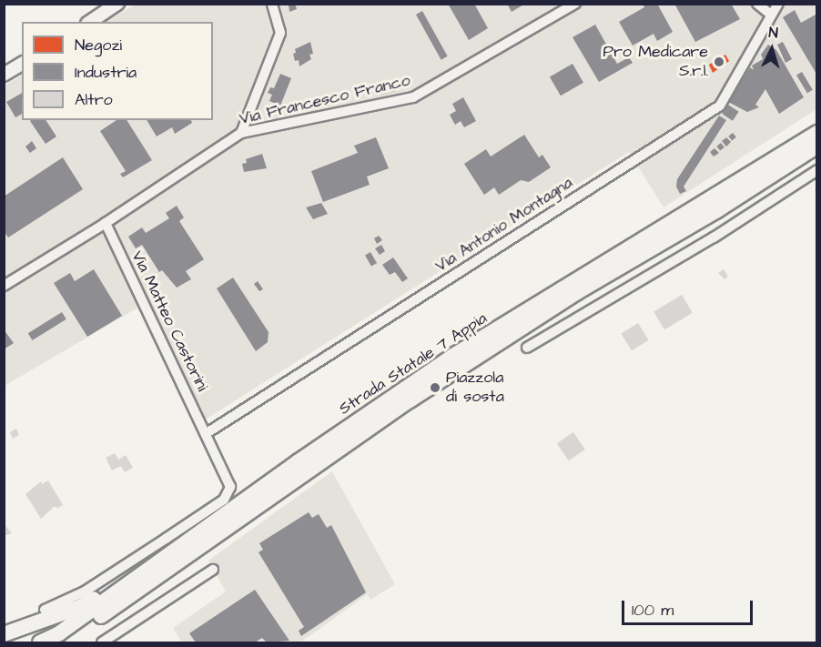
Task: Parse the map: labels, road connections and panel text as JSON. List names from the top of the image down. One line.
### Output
{"streets":{"highway":["Strada Statale 7 Appia"],"street":["Via Francesco Franco","Via Antonio Montagna","Via Matteo Castorini"]},"crossings":[["Via Francesco Franco","Via Matteo Castorini"],["Via Antonio Montagna","Via Matteo Castorini"]],"places":["Pro Medicare S.r.l.","Piazzola di sosta"],"legend":["Negozi","Industria","Altro"],"scale_bar":"100 m","north":"top"}
